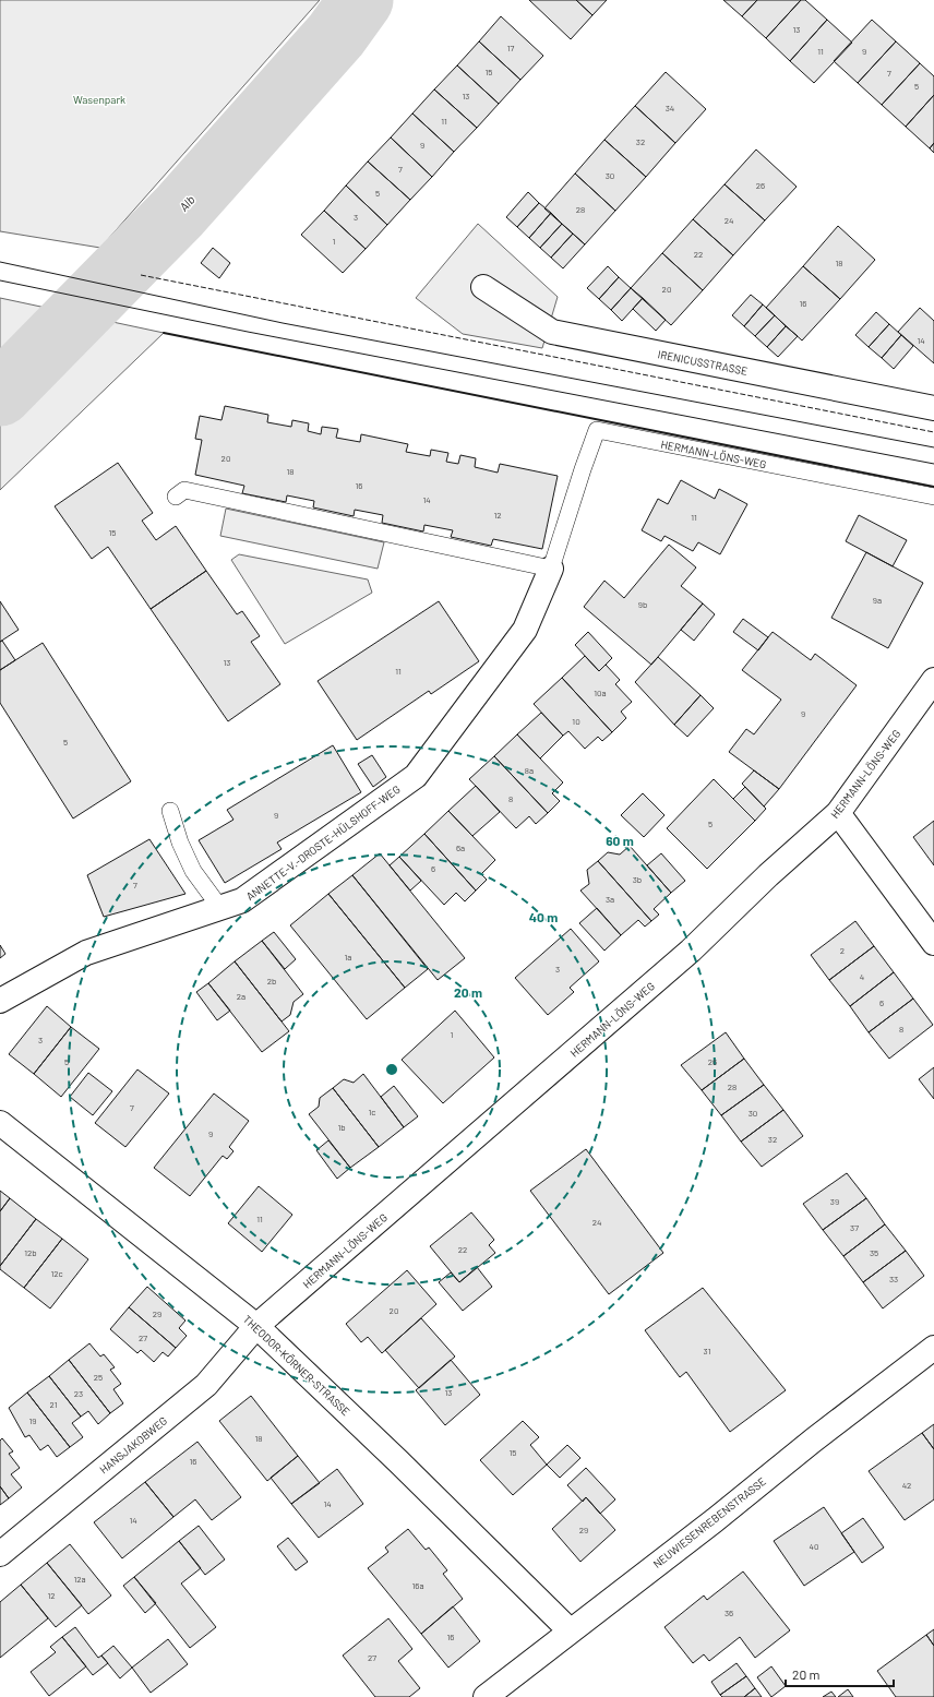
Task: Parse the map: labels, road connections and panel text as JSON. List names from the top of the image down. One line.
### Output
{"streets":{"street":["IRENICUSSTRASSE","HERMANN-LÖNS-WEG","ANNETTE-V.-DROSTE-HÜLSHOFF-WEG","THEODOR-KÖRNER-STRASSE","HANSJAKOBWEG","NEUWIESENREBENSTRASSE"]},"crossings":[["HERMANN-LÖNS-WEG","ANNETTE-V.-DROSTE-HÜLSHOFF-WEG"],["HERMANN-LÖNS-WEG","THEODOR-KÖRNER-STRASSE"],["HERMANN-LÖNS-WEG","HANSJAKOBWEG"],["THEODOR-KÖRNER-STRASSE","HANSJAKOBWEG"],["THEODOR-KÖRNER-STRASSE","NEUWIESENREBENSTRASSE"]],"water":["Alb"],"parks":["Wasenpark"],"house_numbers":["13","17","11","9","15","7","5","13","34","11","32","9","7","30","26","5","28","3","24","1","22","18","20","16","14","20","18","16","14","12","11","15","9a","9b","13","11","10a","9","10","5","8a","8","9","5","6a","6","3b","7","3a","2","1a","3","4","2b","2a","6","8","1","3","5","26","28","7","1c","30","1b","9","32","39","11","24","37","22","12b","35","12c","33","20","29","27","31","25","13","23","21","19","18","15","16","42","14","14","29","40","12a","16a","12","36","16","27"],"scale_bar":"20 m","rings":["60 m","40 m","20 m"]}
